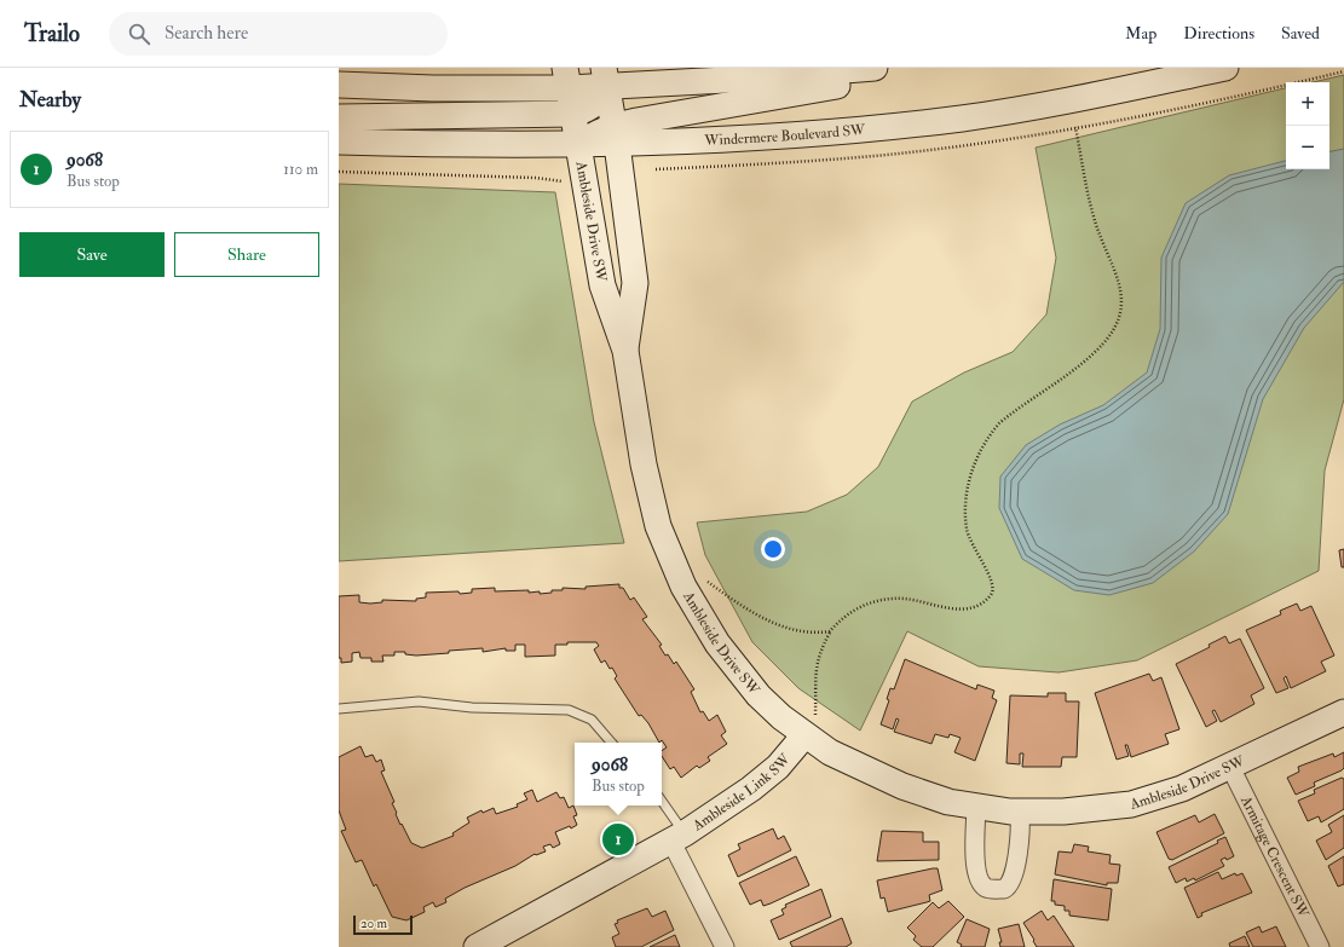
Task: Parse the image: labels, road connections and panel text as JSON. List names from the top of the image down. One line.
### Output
{"streets":{"main road":["Windermere Boulevard SW","Ambleside Drive SW","Ambleside Link SW"],"street":["Armitage Crescent SW"]},"crossings":[["Windermere Boulevard SW","Ambleside Drive SW"],["Ambleside Drive SW","Ambleside Link SW"],["Ambleside Drive SW","Armitage Crescent SW"]],"scale_bar":"20 m","page":{"header":"Trailo","search":"Search here","nav":["Map","Directions","Saved"],"heading":"Nearby","map_buttons":["+","−"],"list":[{"mark":"1","name":"9068","note":"Bus stop","value":"110 m"}],"buttons":["Save","Share"],"popup":["9068","Bus stop"],"pins":"1","scale":"20 m"}}
